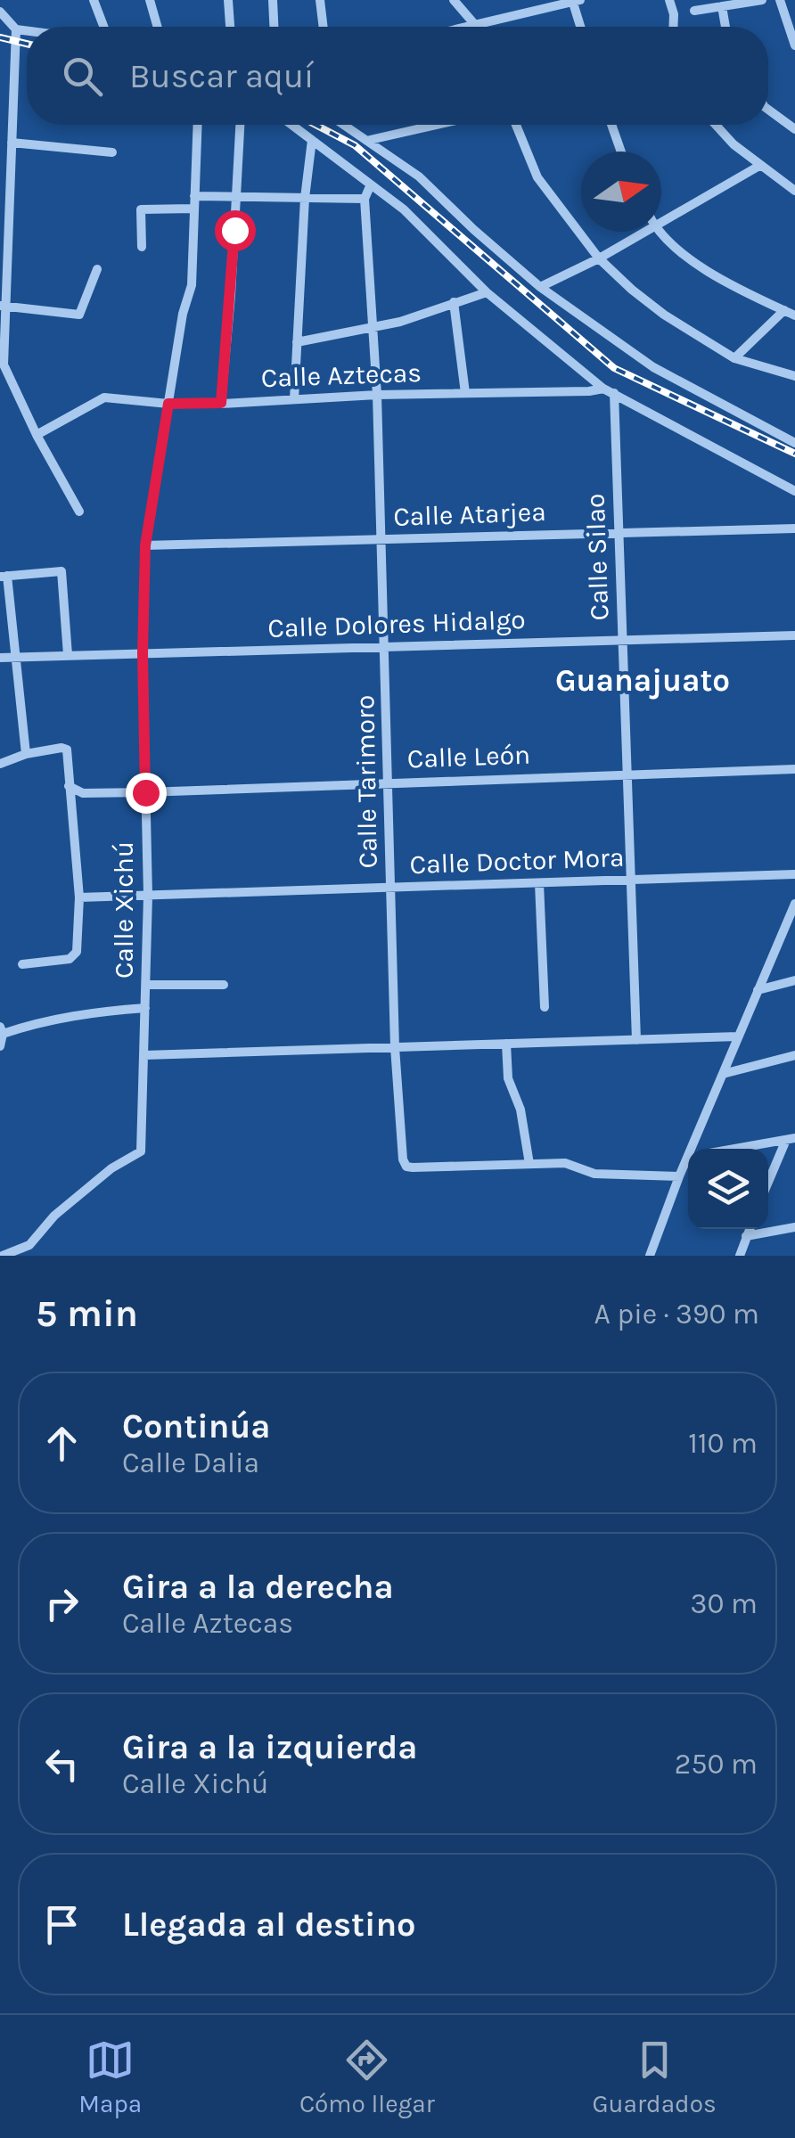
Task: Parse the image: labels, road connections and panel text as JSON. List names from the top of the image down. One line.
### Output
{"streets":{"street":["Calle Aztecas","Calle Atarjea","Calle Silao","Calle Dolores Hidalgo","Calle León","Calle Tarimoro","Calle Doctor Mora","Calle Xichú"]},"crossings":[["Calle Aztecas","Calle Tarimoro"],["Calle Aztecas","Calle Xichú"],["Calle Atarjea","Calle Silao"],["Calle Atarjea","Calle Tarimoro"],["Calle Atarjea","Calle Xichú"],["Calle Silao","Calle Dolores Hidalgo"],["Calle Silao","Calle León"],["Calle Silao","Calle Doctor Mora"],["Calle Dolores Hidalgo","Calle Tarimoro"],["Calle Dolores Hidalgo","Calle Xichú"],["Calle León","Calle Tarimoro"],["Calle León","Calle Xichú"],["Calle Tarimoro","Calle Doctor Mora"],["Calle Doctor Mora","Calle Xichú"]],"districts":["Guanajuato"],"north":"right","page":{"search":"Buscar aquí","heading":["5 min","A pie · 390 m"],"list":[["Continúa","Calle Dalia","110 m"],["Gira a la derecha","Calle Aztecas","30 m"],["Gira a la izquierda","Calle Xichú","250 m"],"Llegada al destino"],"nav":["Mapa","Cómo llegar","Guardados"]}}
